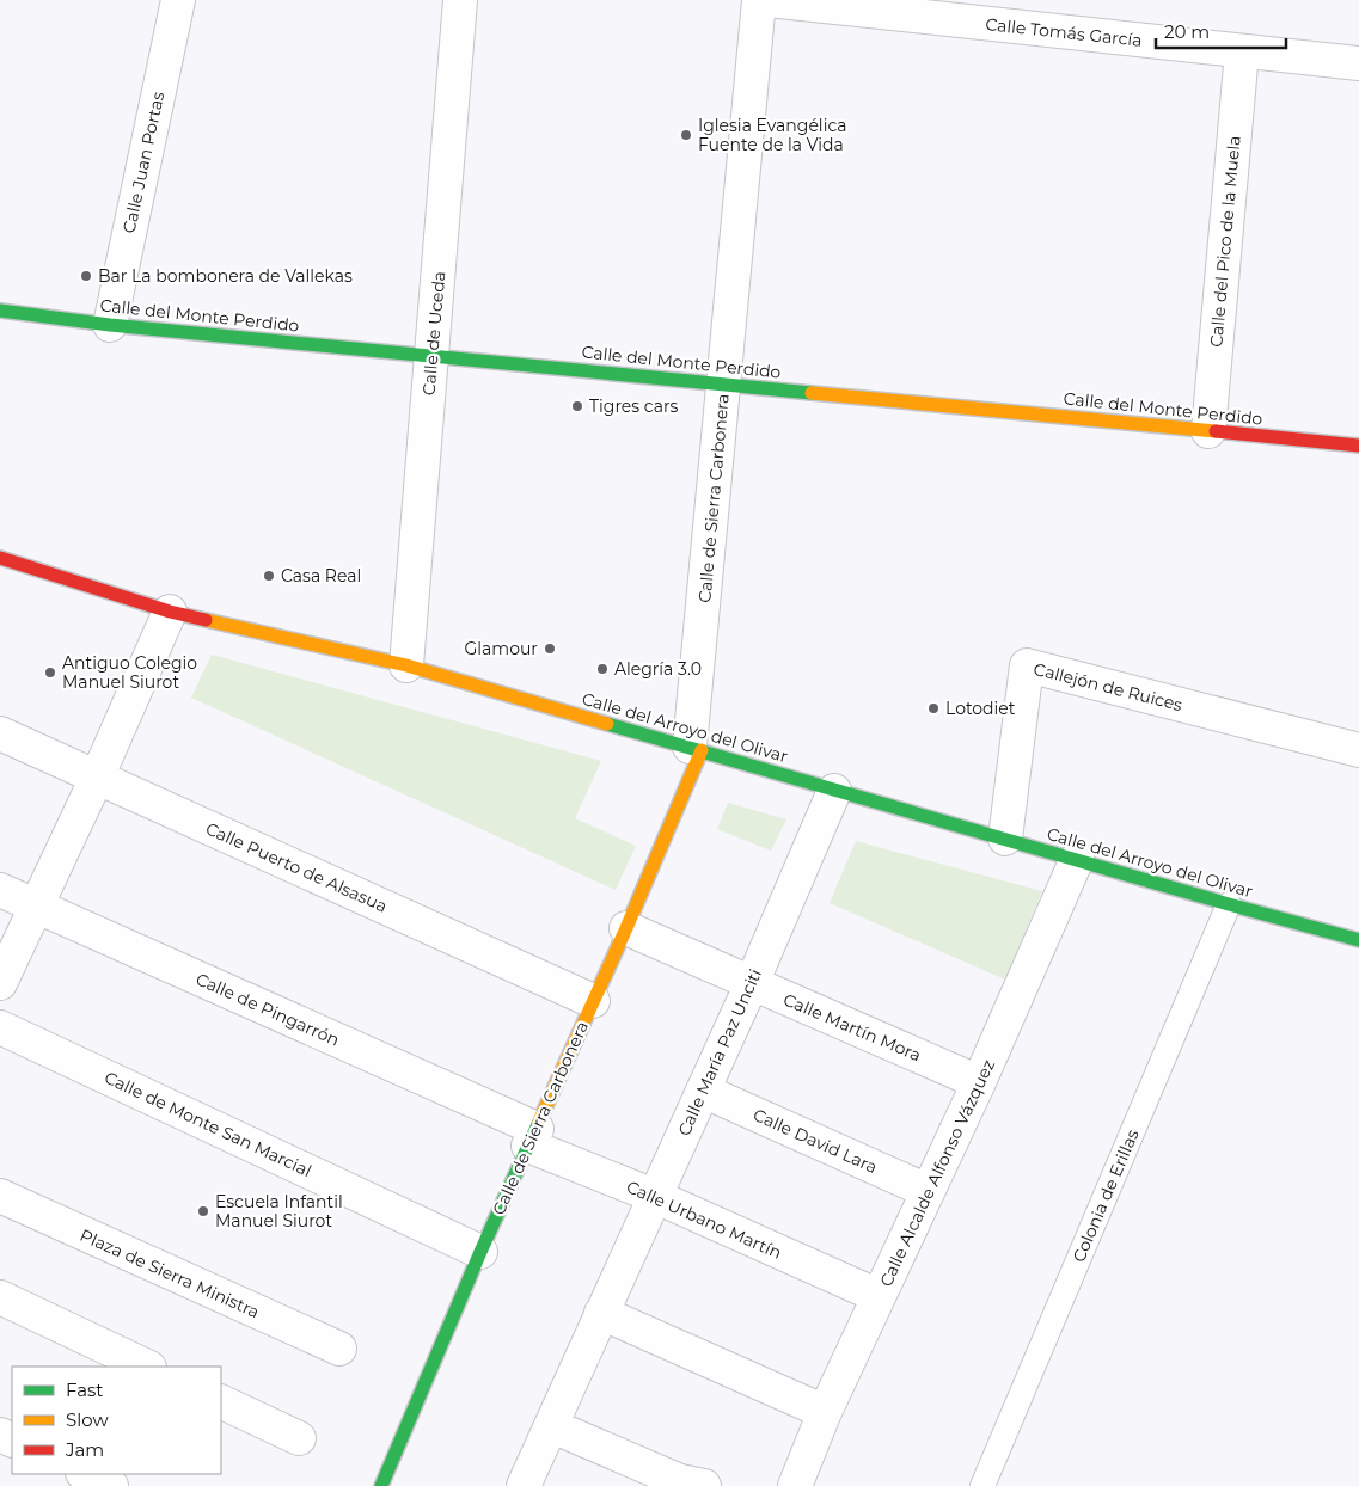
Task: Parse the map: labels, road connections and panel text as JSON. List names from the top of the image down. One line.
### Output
{"streets":{"street":["Calle Tomás García","Calle Juan Portas","Calle del Pico de la Muela","Calle del Monte Perdido","Calle de Uceda","Calle de Sierra Carbonera","Callejón de Ruices","Calle del Arroyo del Olivar","Calle Puerto de Alsasua","Calle de Pingarrón","Calle Martín Mora","Calle María Paz Unciti","Calle de Monte San Marcial","Calle David Lara","Calle Alcalde Alfonso Vázquez","Calle Urbano Martín","Plaza de Sierra Ministra"],"lane":["Colonia de Erillas"]},"crossings":[["Calle Tomás García","Calle del Pico de la Muela"],["Calle Juan Portas","Calle del Monte Perdido"],["Calle del Pico de la Muela","Calle del Monte Perdido"],["Calle del Monte Perdido","Calle de Uceda"],["Calle del Monte Perdido","Calle de Sierra Carbonera"],["Calle de Uceda","Calle del Arroyo del Olivar"],["Calle de Sierra Carbonera","Calle del Arroyo del Olivar"],["Calle de Sierra Carbonera","Calle Puerto de Alsasua"],["Calle de Sierra Carbonera","Calle de Pingarrón"],["Calle de Sierra Carbonera","Calle Martín Mora"],["Calle de Sierra Carbonera","Calle de Monte San Marcial"],["Calle de Sierra Carbonera","Calle Urbano Martín"],["Callejón de Ruices","Calle del Arroyo del Olivar"],["Calle del Arroyo del Olivar","Calle María Paz Unciti"],["Calle del Arroyo del Olivar","Calle Alcalde Alfonso Vázquez"],["Calle del Arroyo del Olivar","Colonia de Erillas"],["Calle de Pingarrón","Calle Urbano Martín"],["Calle Martín Mora","Calle María Paz Unciti"],["Calle Martín Mora","Calle Alcalde Alfonso Vázquez"],["Calle María Paz Unciti","Calle David Lara"],["Calle María Paz Unciti","Calle Urbano Martín"],["Calle David Lara","Calle Alcalde Alfonso Vázquez"],["Calle Alcalde Alfonso Vázquez","Calle Urbano Martín"]],"places":["Iglesia Evangélica Fuente de la Vida","Bar La bombonera de Vallekas","Tigres cars","Casa Real","Glamour","Alegría 3.0","Antiguo Colegio Manuel Siurot","Lotodiet","Escuela Infantil Manuel Siurot"],"legend":["Fast","Slow","Jam"],"scale_bar":"20 m"}
